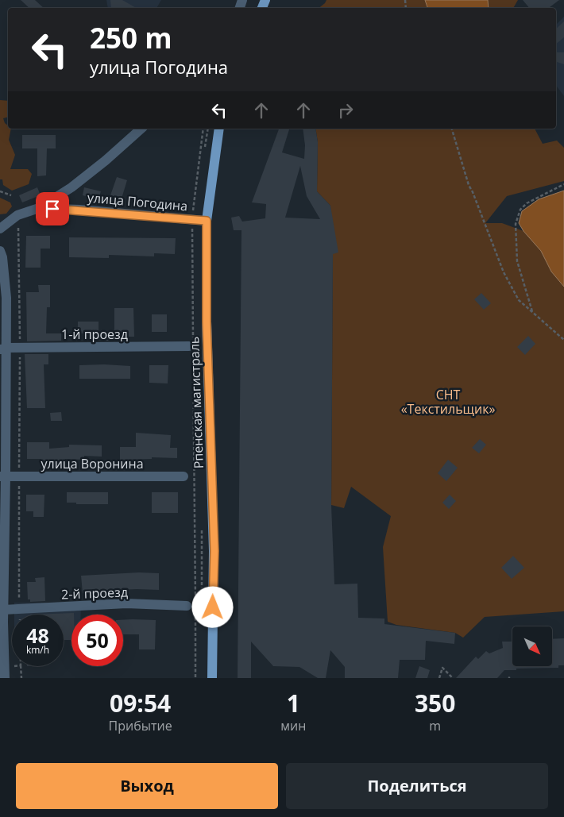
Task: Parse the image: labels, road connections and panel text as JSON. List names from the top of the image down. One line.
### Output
{"streets":{"main road":["Рпенская магистраль"],"street":["улица Погодина","1-й проезд","улица Воронина","2-й проезд"]},"crossings":[["улица Погодина","Рпенская магистраль"]],"parks":["СНТ «Текстильщик»"],"north":"bottom right","page":{"turn":["250 m","улица Погодина"],"speed":"48 km/h","limit":"50","eta":["09:54","Прибытие","1","мин","350","m"],"buttons":["Выход","Поделиться"]}}
